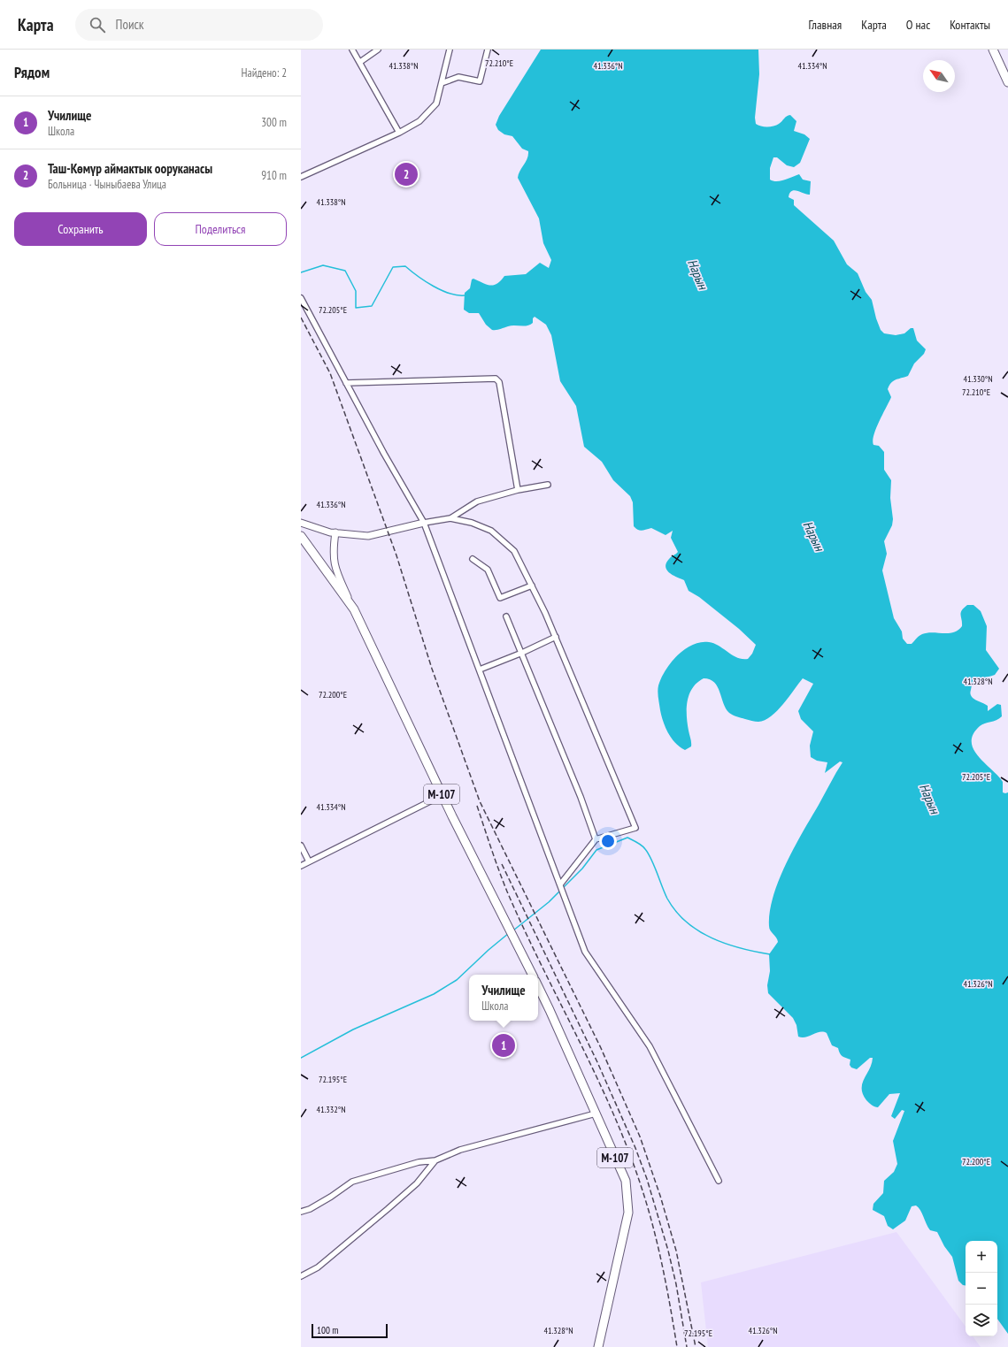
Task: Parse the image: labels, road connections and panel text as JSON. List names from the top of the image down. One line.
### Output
{"streets":{"main road":["М-107"]},"water":["Нарын"],"scale_bar":"100 m","north":"top left","page":{"header":"Карта","search":"Поиск","nav":["Главная","Карта","О нас","Контакты"],"heading":["Рядом","Найдено: 2"],"list":[{"mark":"1","name":"Училище","note":"Школа","value":"300 m"},{"mark":"2","name":"Таш-Көмүр аймактык ооруканасы","note":"Больница · Чыныбаева Улица","value":"910 m"}],"pins":["2","1"],"buttons":["Сохранить","Поделиться"],"popup":["Училище","Школа"],"map_buttons":["+","−"],"scale":"100 m"},"coordinates":["72.210°E","41.334°N","41.338°N","41.336°N","72.205°E","41.330°N","41.328°N","72.200°E","41.326°N","72.195°E","41.332°N"]}
